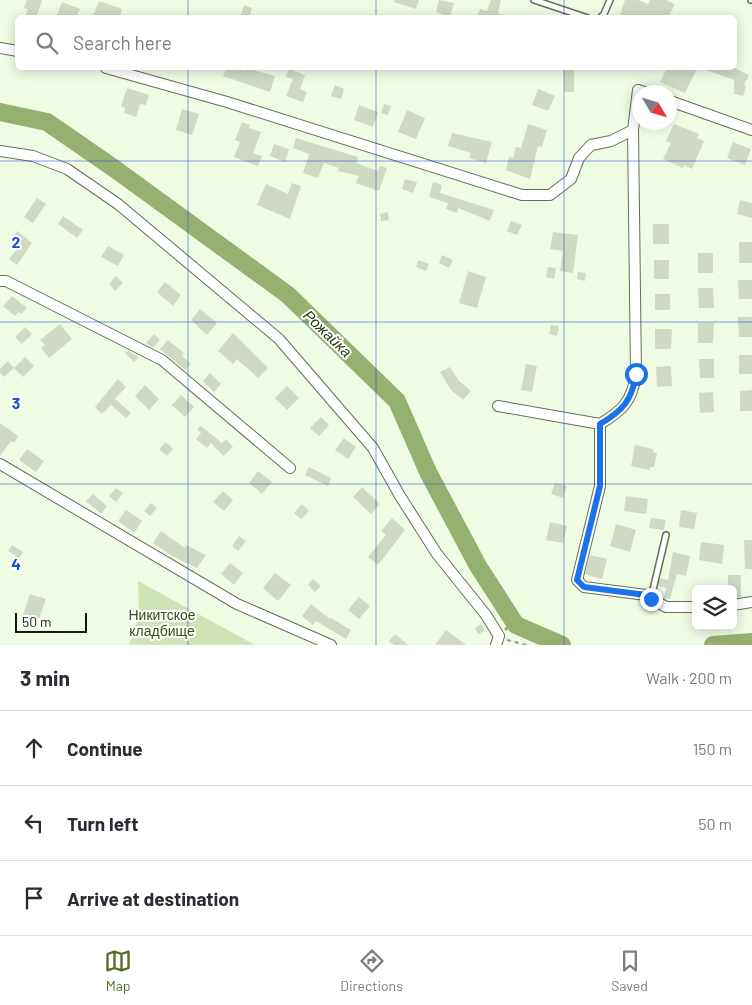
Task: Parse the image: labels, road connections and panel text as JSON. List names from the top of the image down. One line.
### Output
{"water":["Рожайка"],"parks":["Никитское кладбище"],"scale_bar":"50 m","north":"bottom right","page":{"search":"Search here","scale":"50 m","heading":["3 min","Walk · 200 m"],"list":[["Continue","150 m"],["Turn left","50 m"],"Arrive at destination"],"nav":["Map","Directions","Saved"]},"grid":{"rows":["2","3","4"]}}
